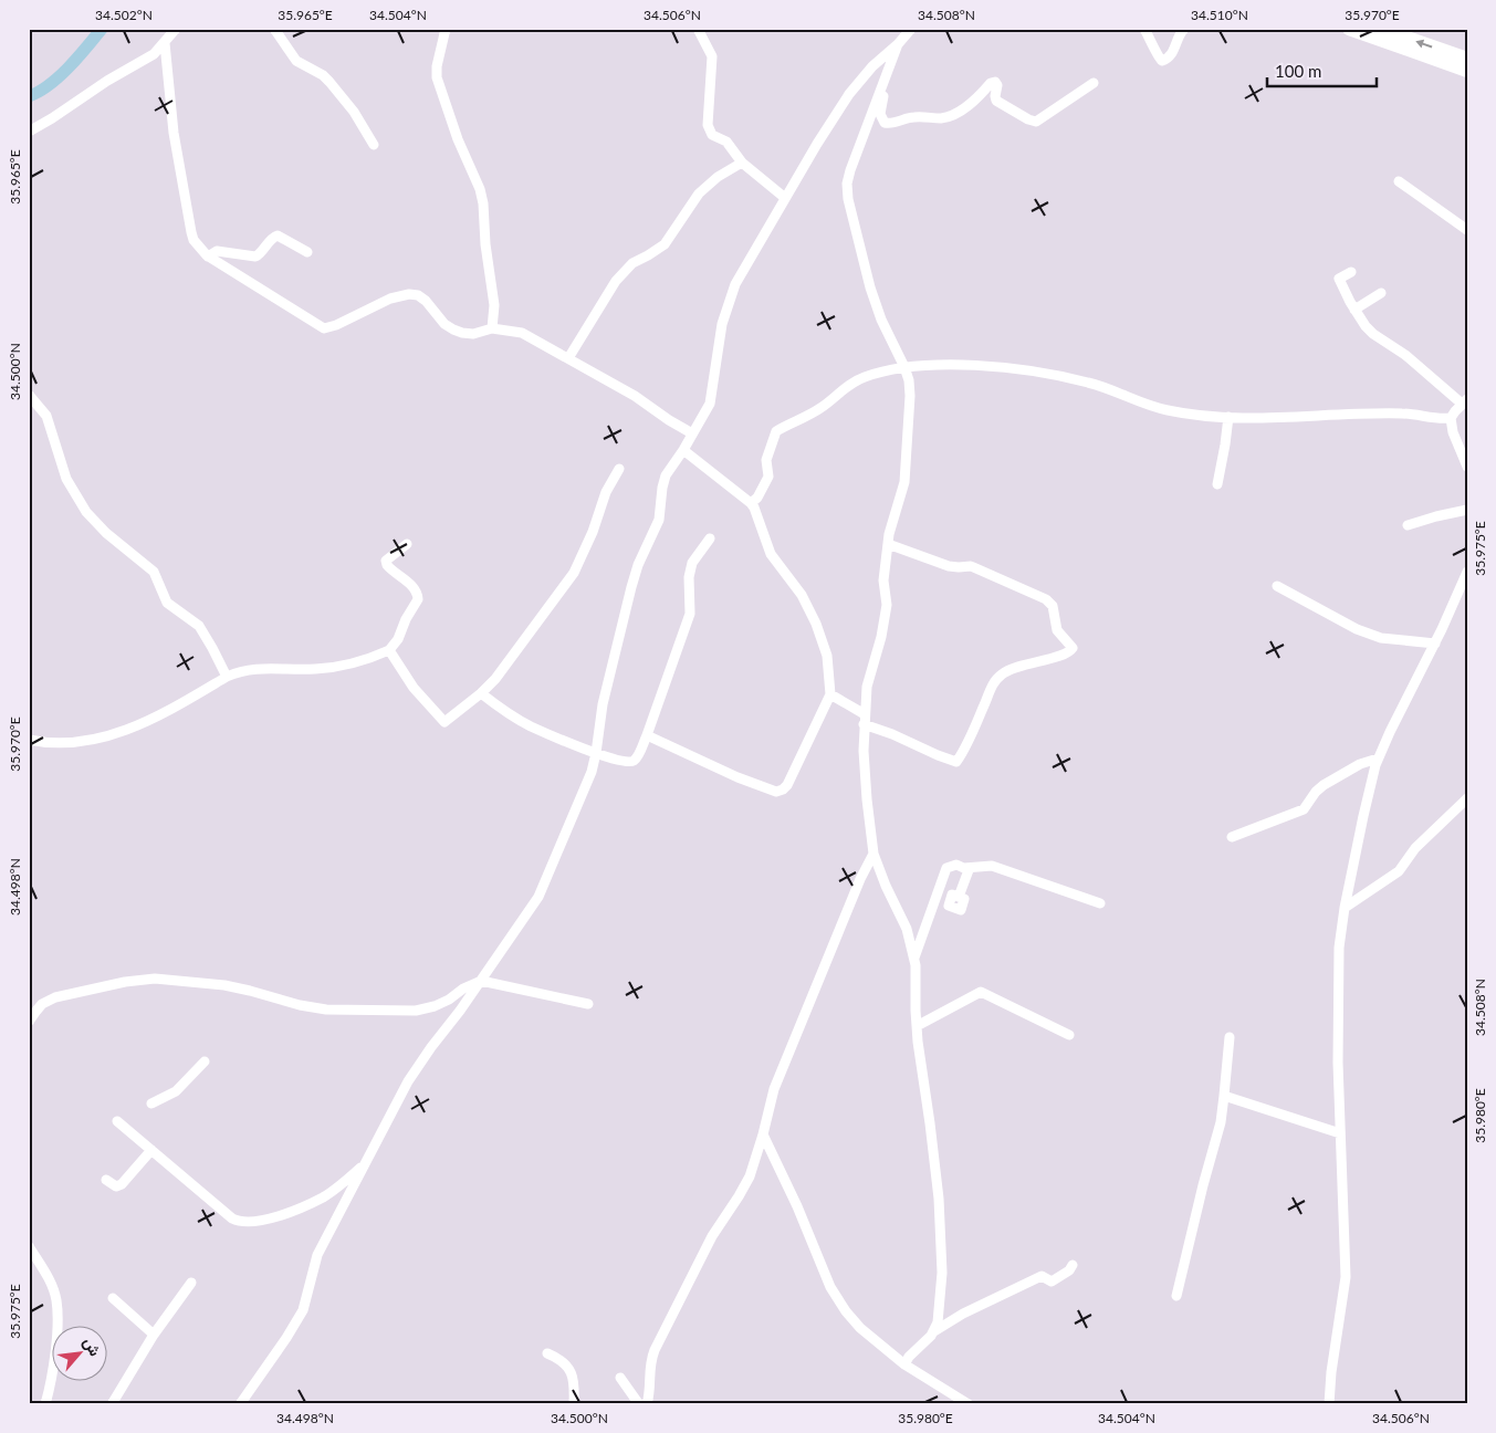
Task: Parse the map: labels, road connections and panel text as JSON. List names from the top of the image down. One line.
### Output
{"scale_bar":"100 m","north":"top right","coordinates":["34.502°N","35.965°E","34.504°N","34.506°N","34.508°N","34.510°N","35.970°E","34.500°N","35.975°E","34.498°N","35.980°E"]}
